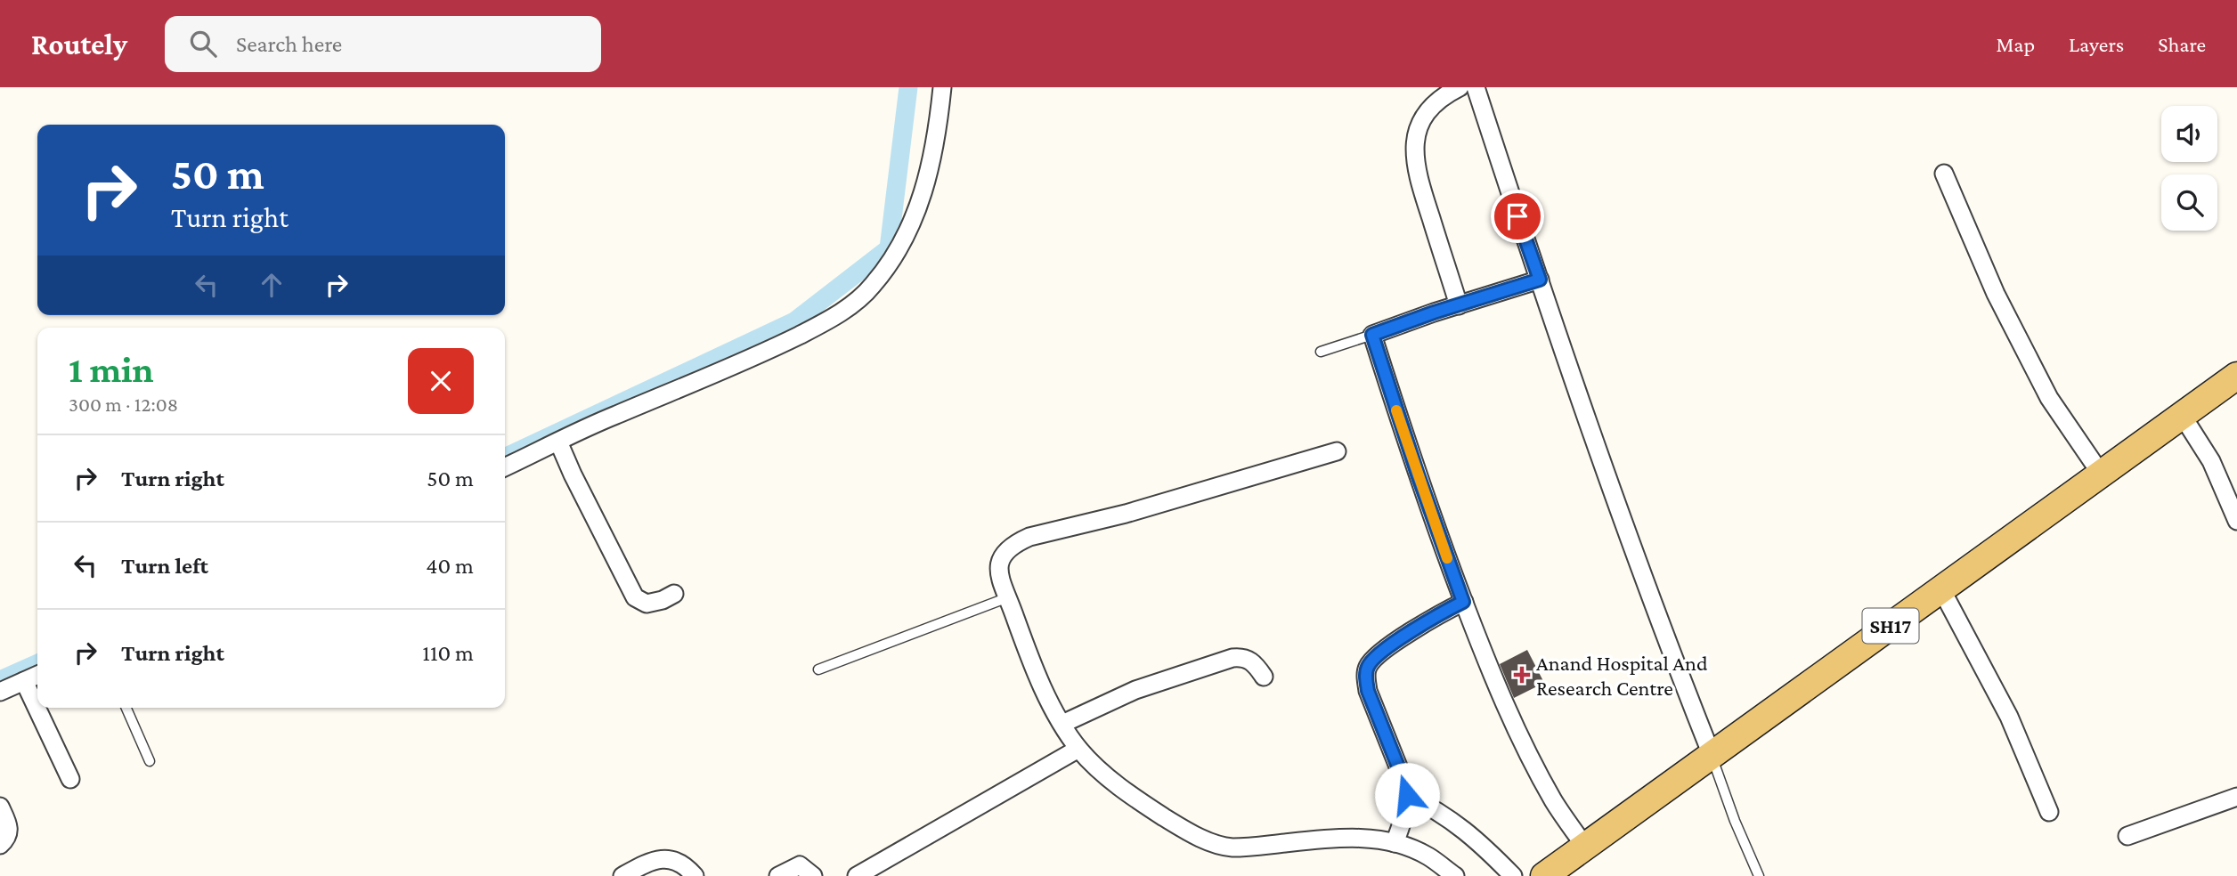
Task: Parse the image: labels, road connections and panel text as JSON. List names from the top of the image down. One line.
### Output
{"streets":{"main road":["SH17"]},"places":{"health":["Anand Hospital And Research Centre"]},"page":{"header":"Routely","search":"Search here","nav":["Map","Layers","Share"],"turn":["50 m","Turn right"],"heading":["1 min","300 m · 12:08"],"list":[{"name":"Turn right","value":"50 m"},{"name":"Turn left","value":"40 m"},{"name":"Turn right","value":"110 m"}]}}
